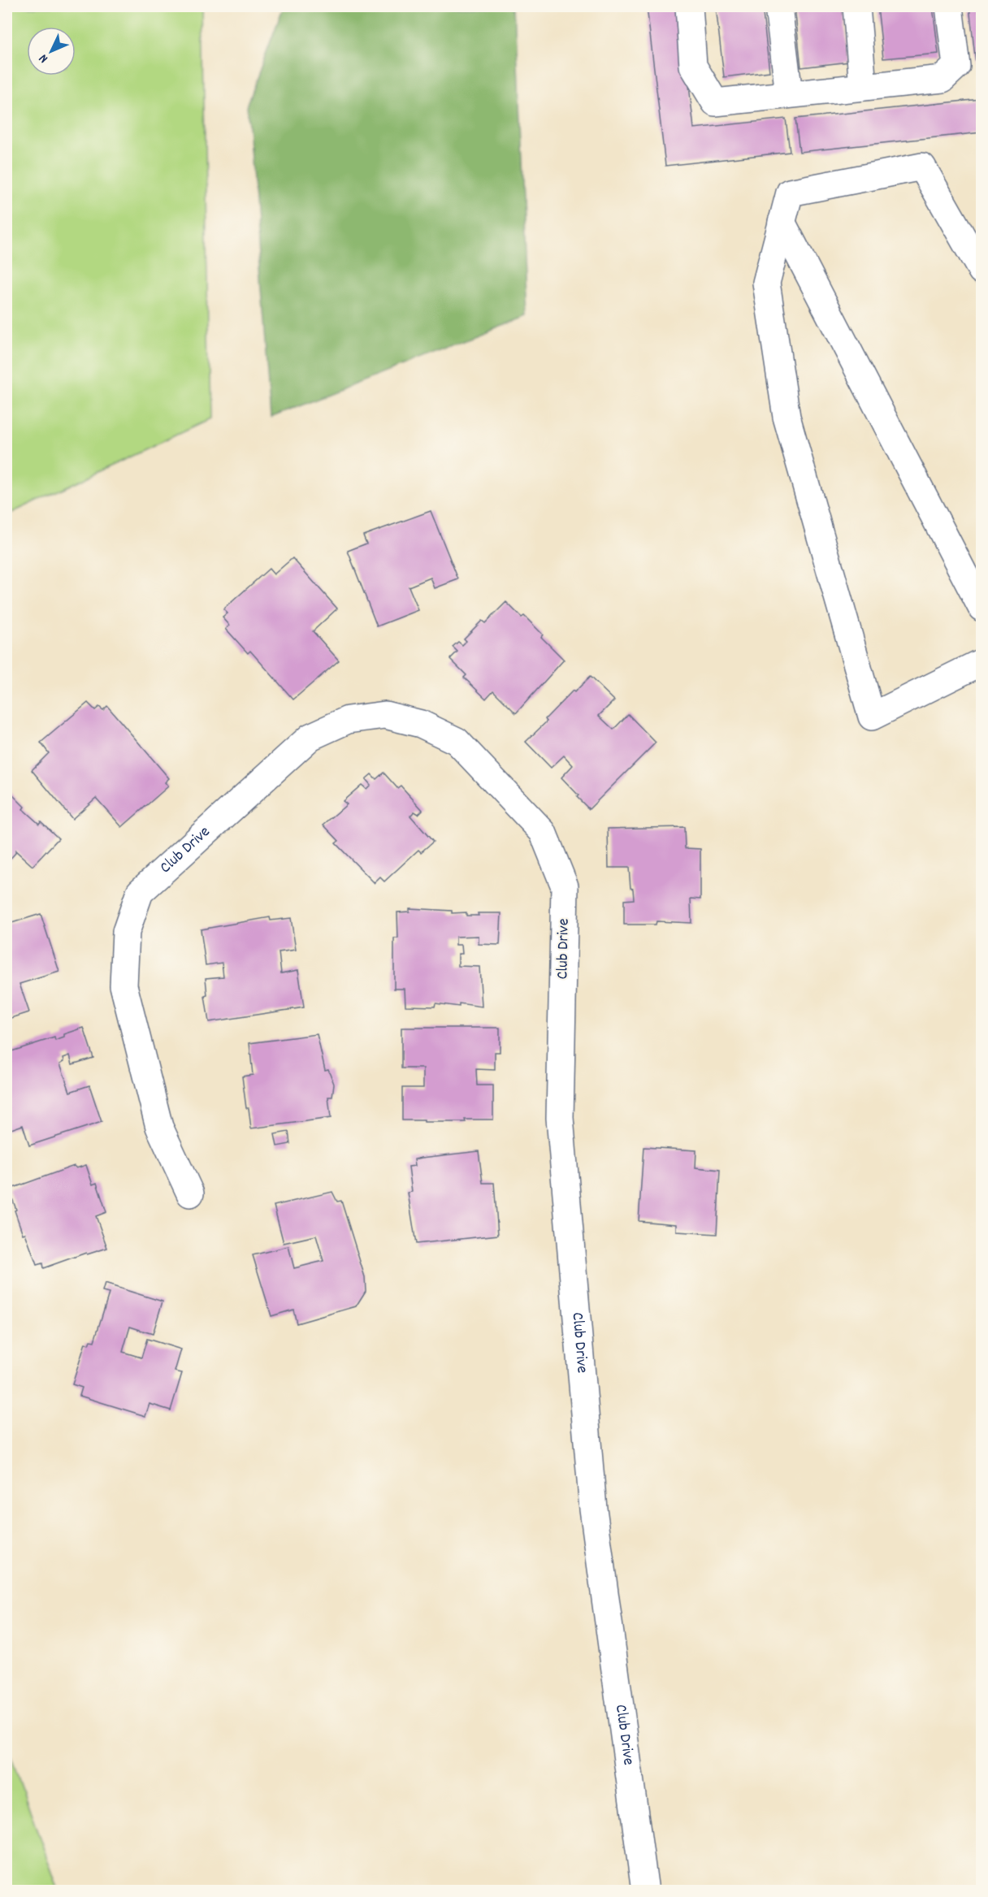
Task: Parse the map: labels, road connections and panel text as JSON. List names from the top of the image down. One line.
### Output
{"streets":{"street":["Club Drive"]},"north":"bottom left"}
